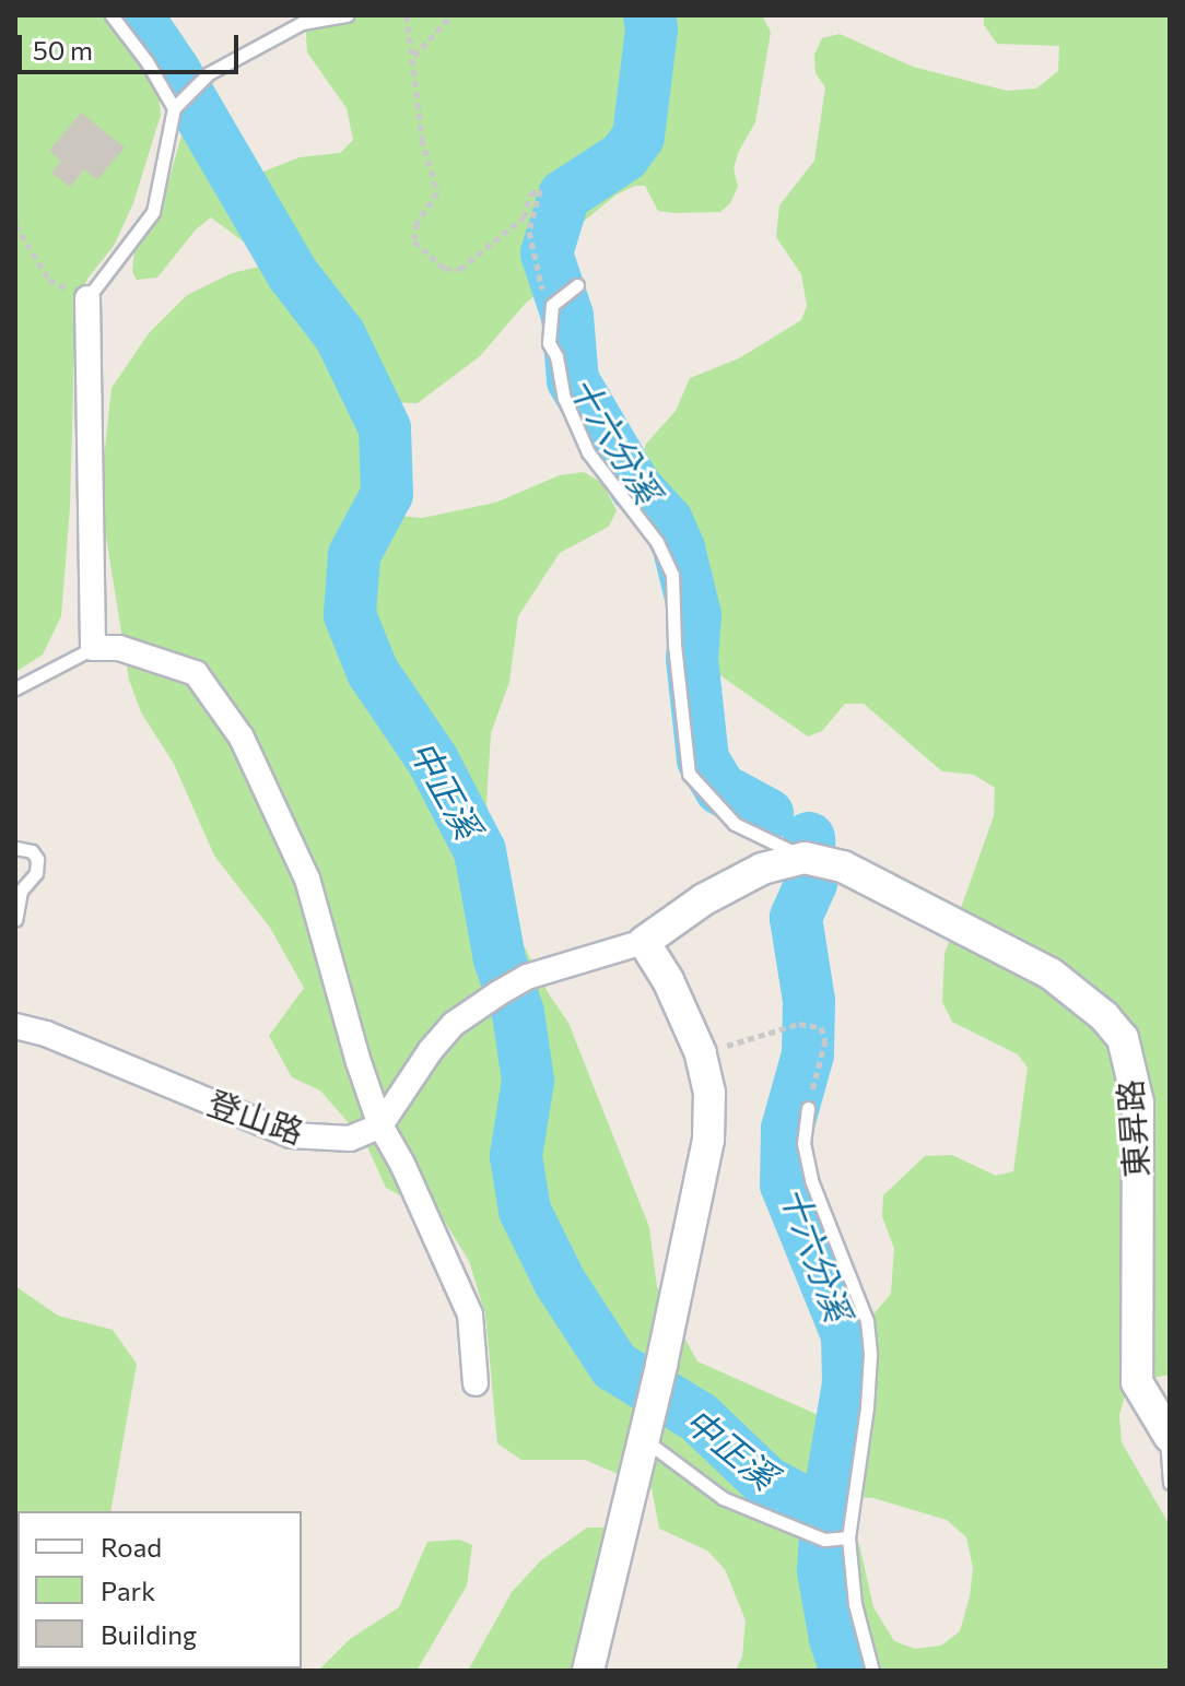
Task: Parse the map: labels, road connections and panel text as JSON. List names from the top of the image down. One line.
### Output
{"streets":{"street":["登山路","東昇路"]},"water":["十六分溪","中正溪"],"legend":["Road","Park","Building"],"scale_bar":"50 m"}
